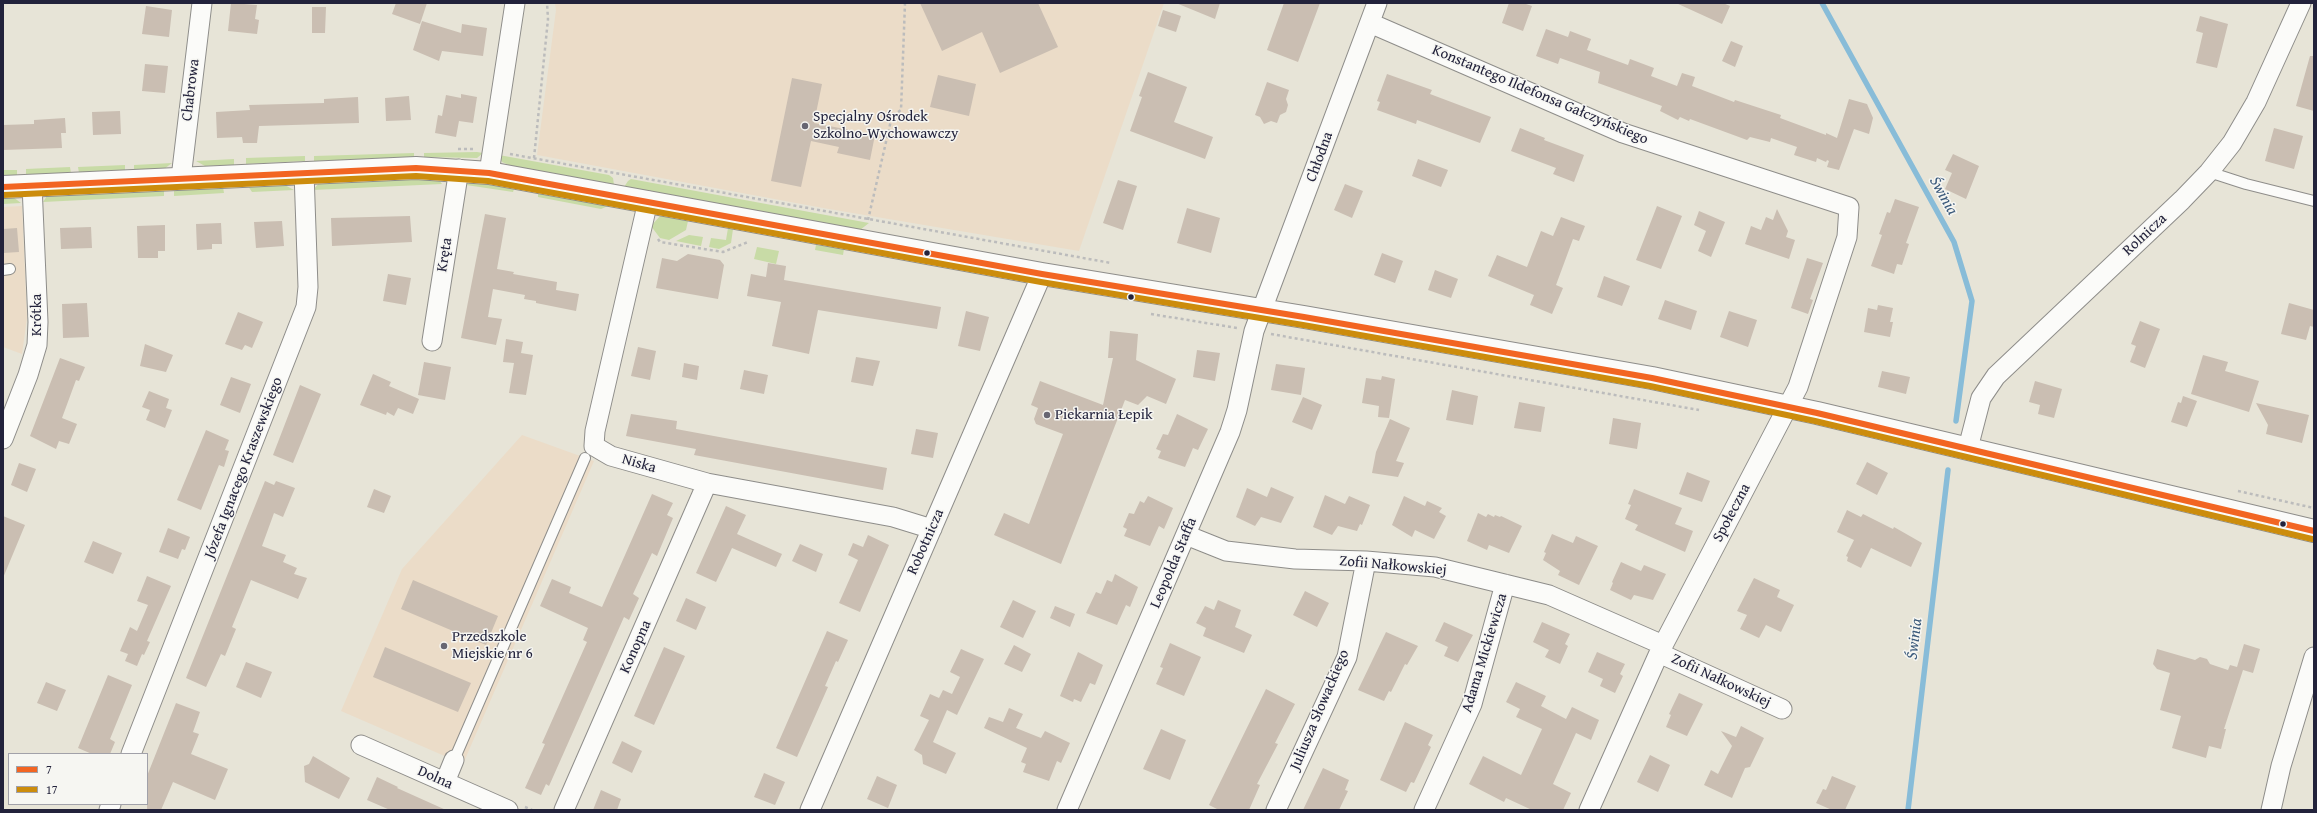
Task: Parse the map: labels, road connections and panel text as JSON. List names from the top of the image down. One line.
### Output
{"streets":{"street":["Chabrowa","Konstantego Ildefonsa Gałczyńskiego","Chłodna","Rolnicza","Kręta","Krótka","Niska","Józefa Ignacego Kraszewskiego","Społeczna","Robotnicza","Leopolda Staffa","Zofii Nałkowskiej","Konopna","Adama Mickiewicza","Juliusza Słowackiego","Dolna"]},"crossings":[["Konstantego Ildefonsa Gałczyńskiego","Chłodna"],["Konstantego Ildefonsa Gałczyńskiego","Społeczna"],["Chłodna","Leopolda Staffa"],["Niska","Robotnicza"],["Niska","Konopna"],["Społeczna","Zofii Nałkowskiej"],["Leopolda Staffa","Zofii Nałkowskiej"],["Zofii Nałkowskiej","Adama Mickiewicza"],["Zofii Nałkowskiej","Juliusza Słowackiego"]],"water":["Świnia"],"places":["Specjalny Ośrodek Szkolno-Wychowawczy","Piekarnia Łepik","Przedszkole Miejskie nr 6"],"lines":["transit line 7","transit line 17"],"legend":["7","17"]}
